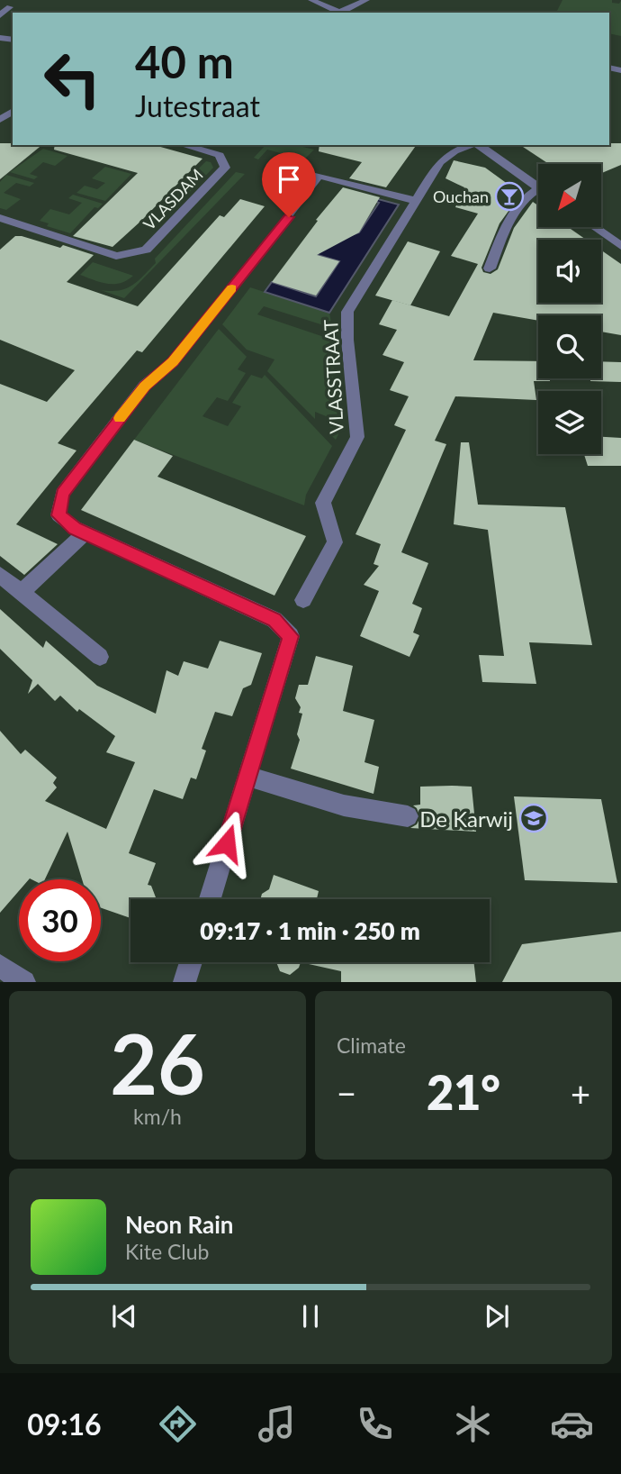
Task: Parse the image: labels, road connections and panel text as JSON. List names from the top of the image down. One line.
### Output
{"streets":{"street":["VLASDAM","VLASSTRAAT"]},"places":{"bar":["Ouchan"],"school or university":["De Karwij"]},"north":"bottom left","page":{"turn":["40 m","Jutestraat"],"limit":"30","trip":"09:17 · 1 min · 250 m","tile":[["26","km/h"],"Climate"],"heat":["−","21°","+"],"song":["Neon Rain","Kite Club"],"tabs":"09:16"}}
